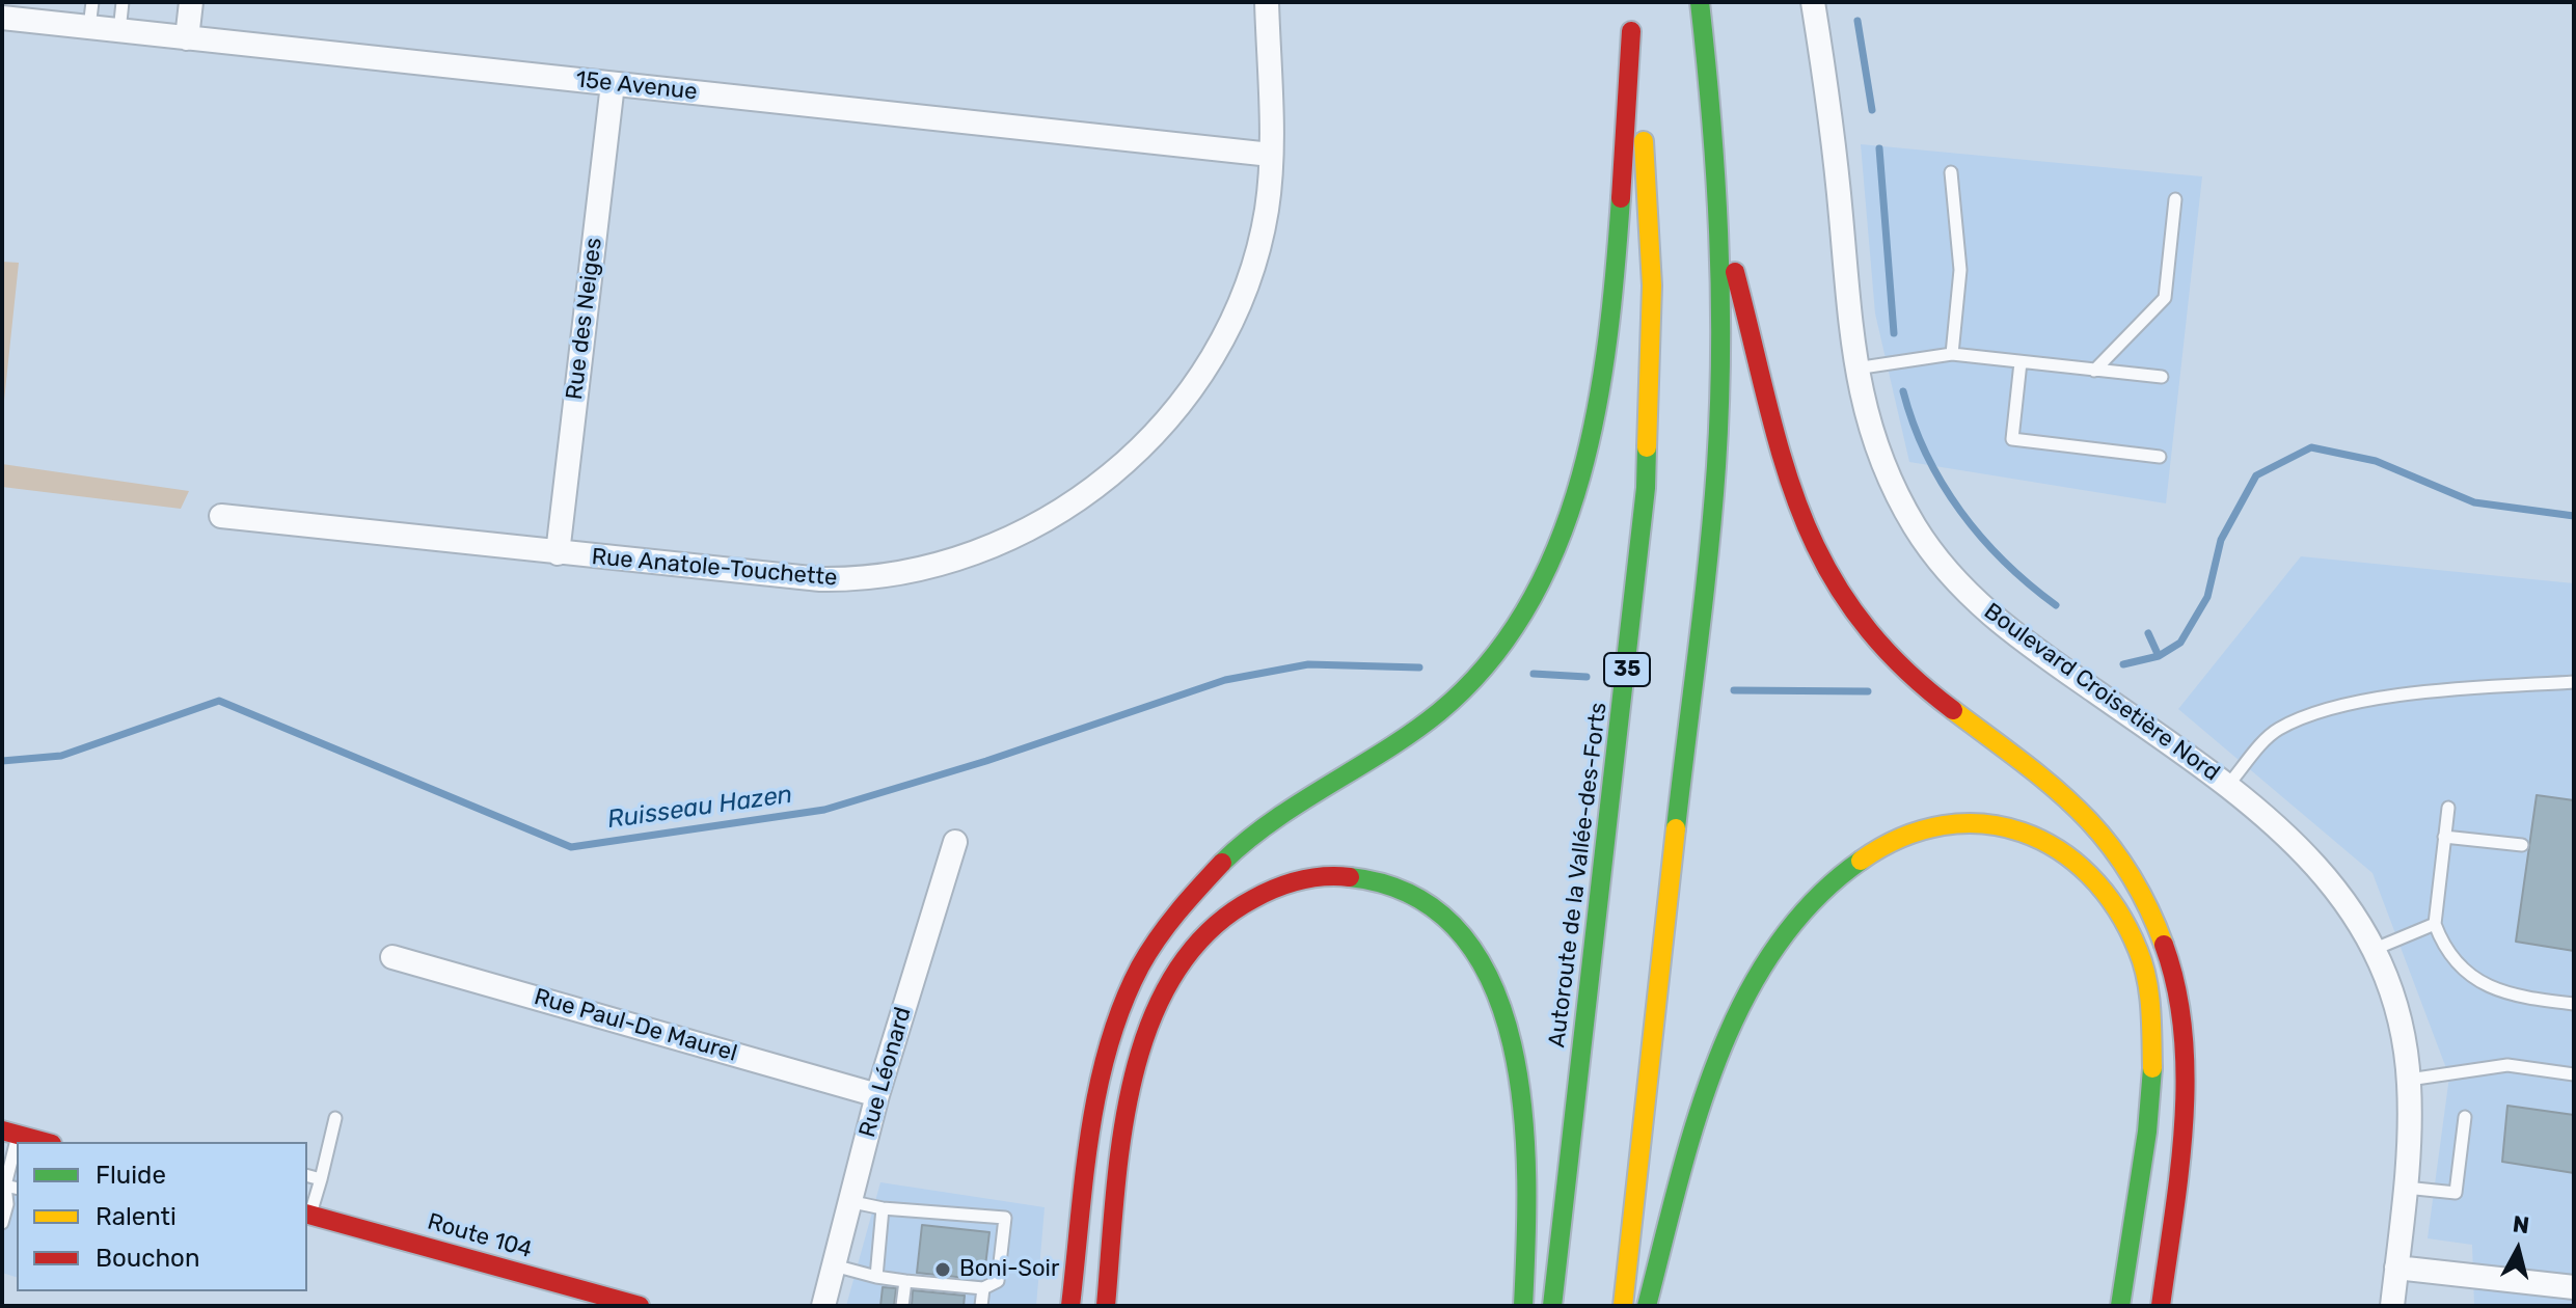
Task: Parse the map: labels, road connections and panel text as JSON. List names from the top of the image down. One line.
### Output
{"streets":{"main road":["35","Autoroute de la Vallée-des-Forts","Route 104"],"street":["15e Avenue","Rue des Neiges","Rue Anatole-Touchette","Boulevard Croisetière Nord","Rue Paul-De Maurel","Rue Léonard"]},"crossings":[["15e Avenue","Rue des Neiges"],["15e Avenue","Rue Anatole-Touchette"],["Rue des Neiges","Rue Anatole-Touchette"],["Rue Paul-De Maurel","Rue Léonard"]],"water":["Ruisseau Hazen"],"places":["Boni-Soir"],"legend":["Fluide","Ralenti","Bouchon"],"north":"top"}
